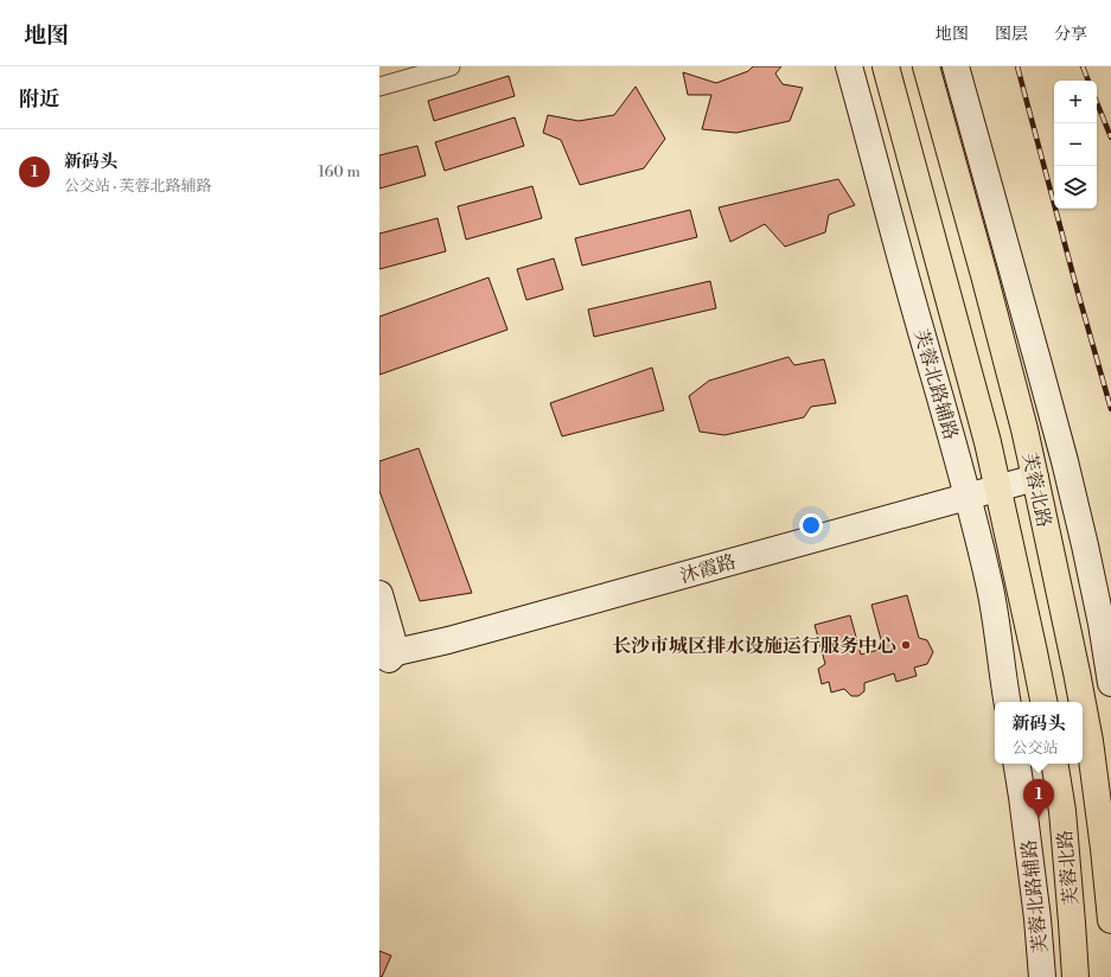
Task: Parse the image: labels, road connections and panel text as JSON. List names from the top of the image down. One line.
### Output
{"streets":{"main road":["芙蓉北路"],"street":["芙蓉北路辅路","沐霞路"]},"crossings":[["芙蓉北路辅路","沐霞路"],["芙蓉北路","沐霞路"]],"places":["长沙市城区排水设施运行服务中心"],"page":{"header":"地图","nav":["地图","图层","分享"],"heading":"附近","map_buttons":["+","−"],"list":[{"mark":"1","name":"新码头","note":"公交站 · 芙蓉北路辅路","value":"160 m"}],"popup":["新码头","公交站"],"pins":"1"}}
